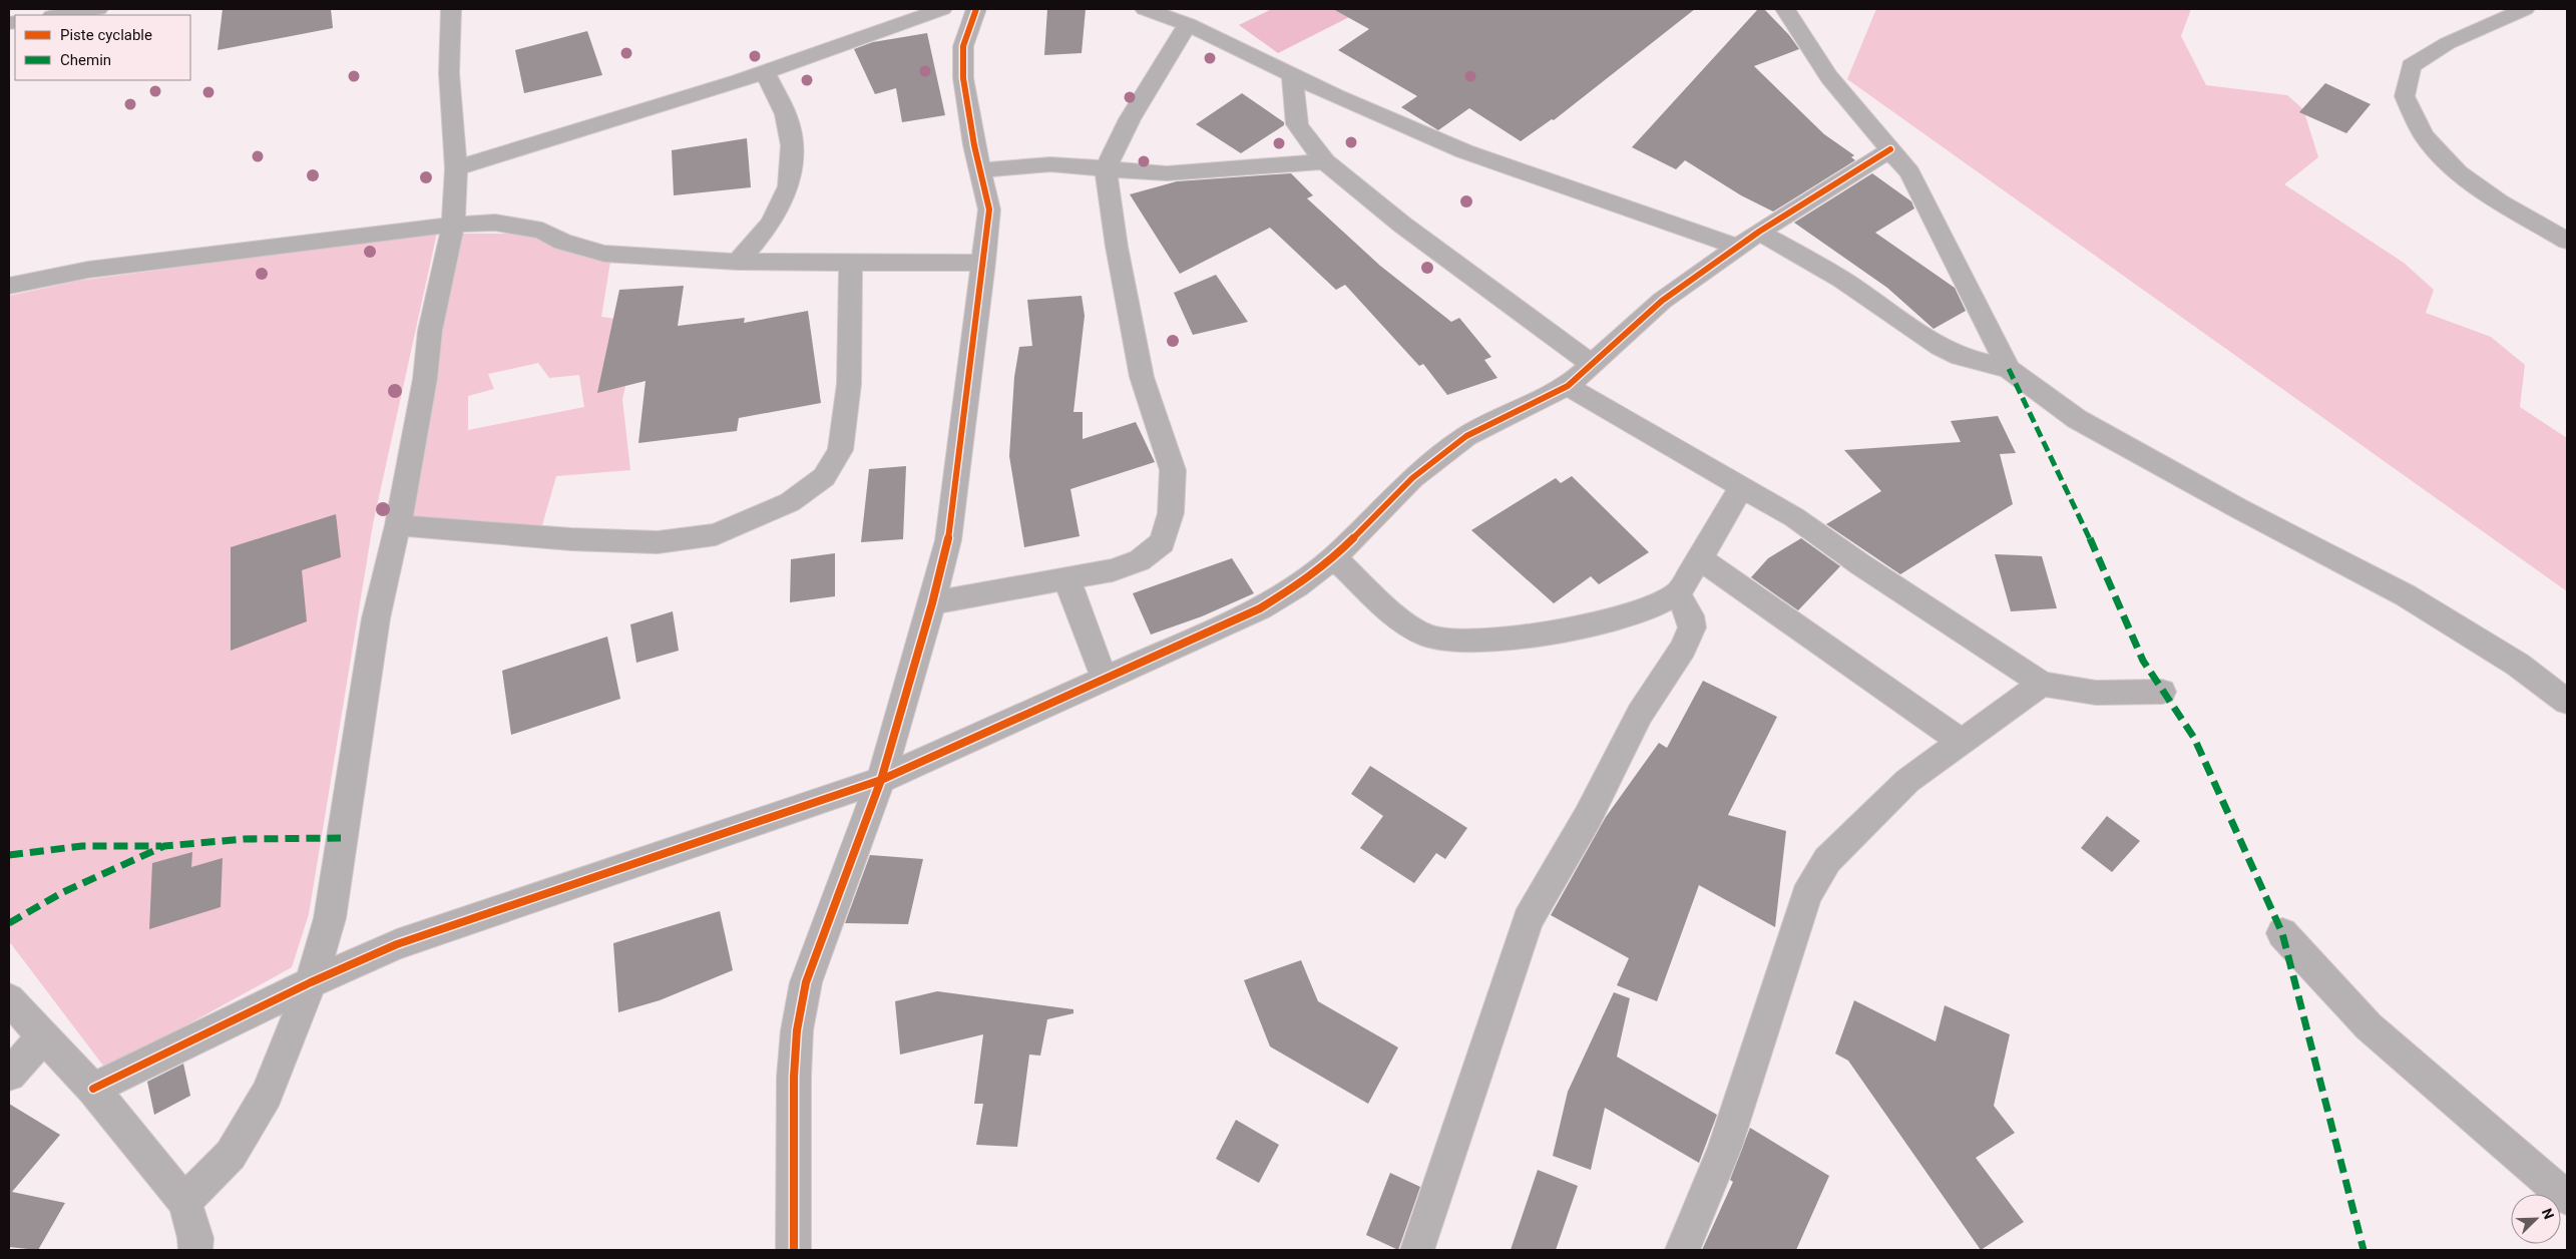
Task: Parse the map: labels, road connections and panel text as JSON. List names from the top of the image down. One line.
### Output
{"legend":["Piste cyclable","Chemin"],"north":"top right"}
